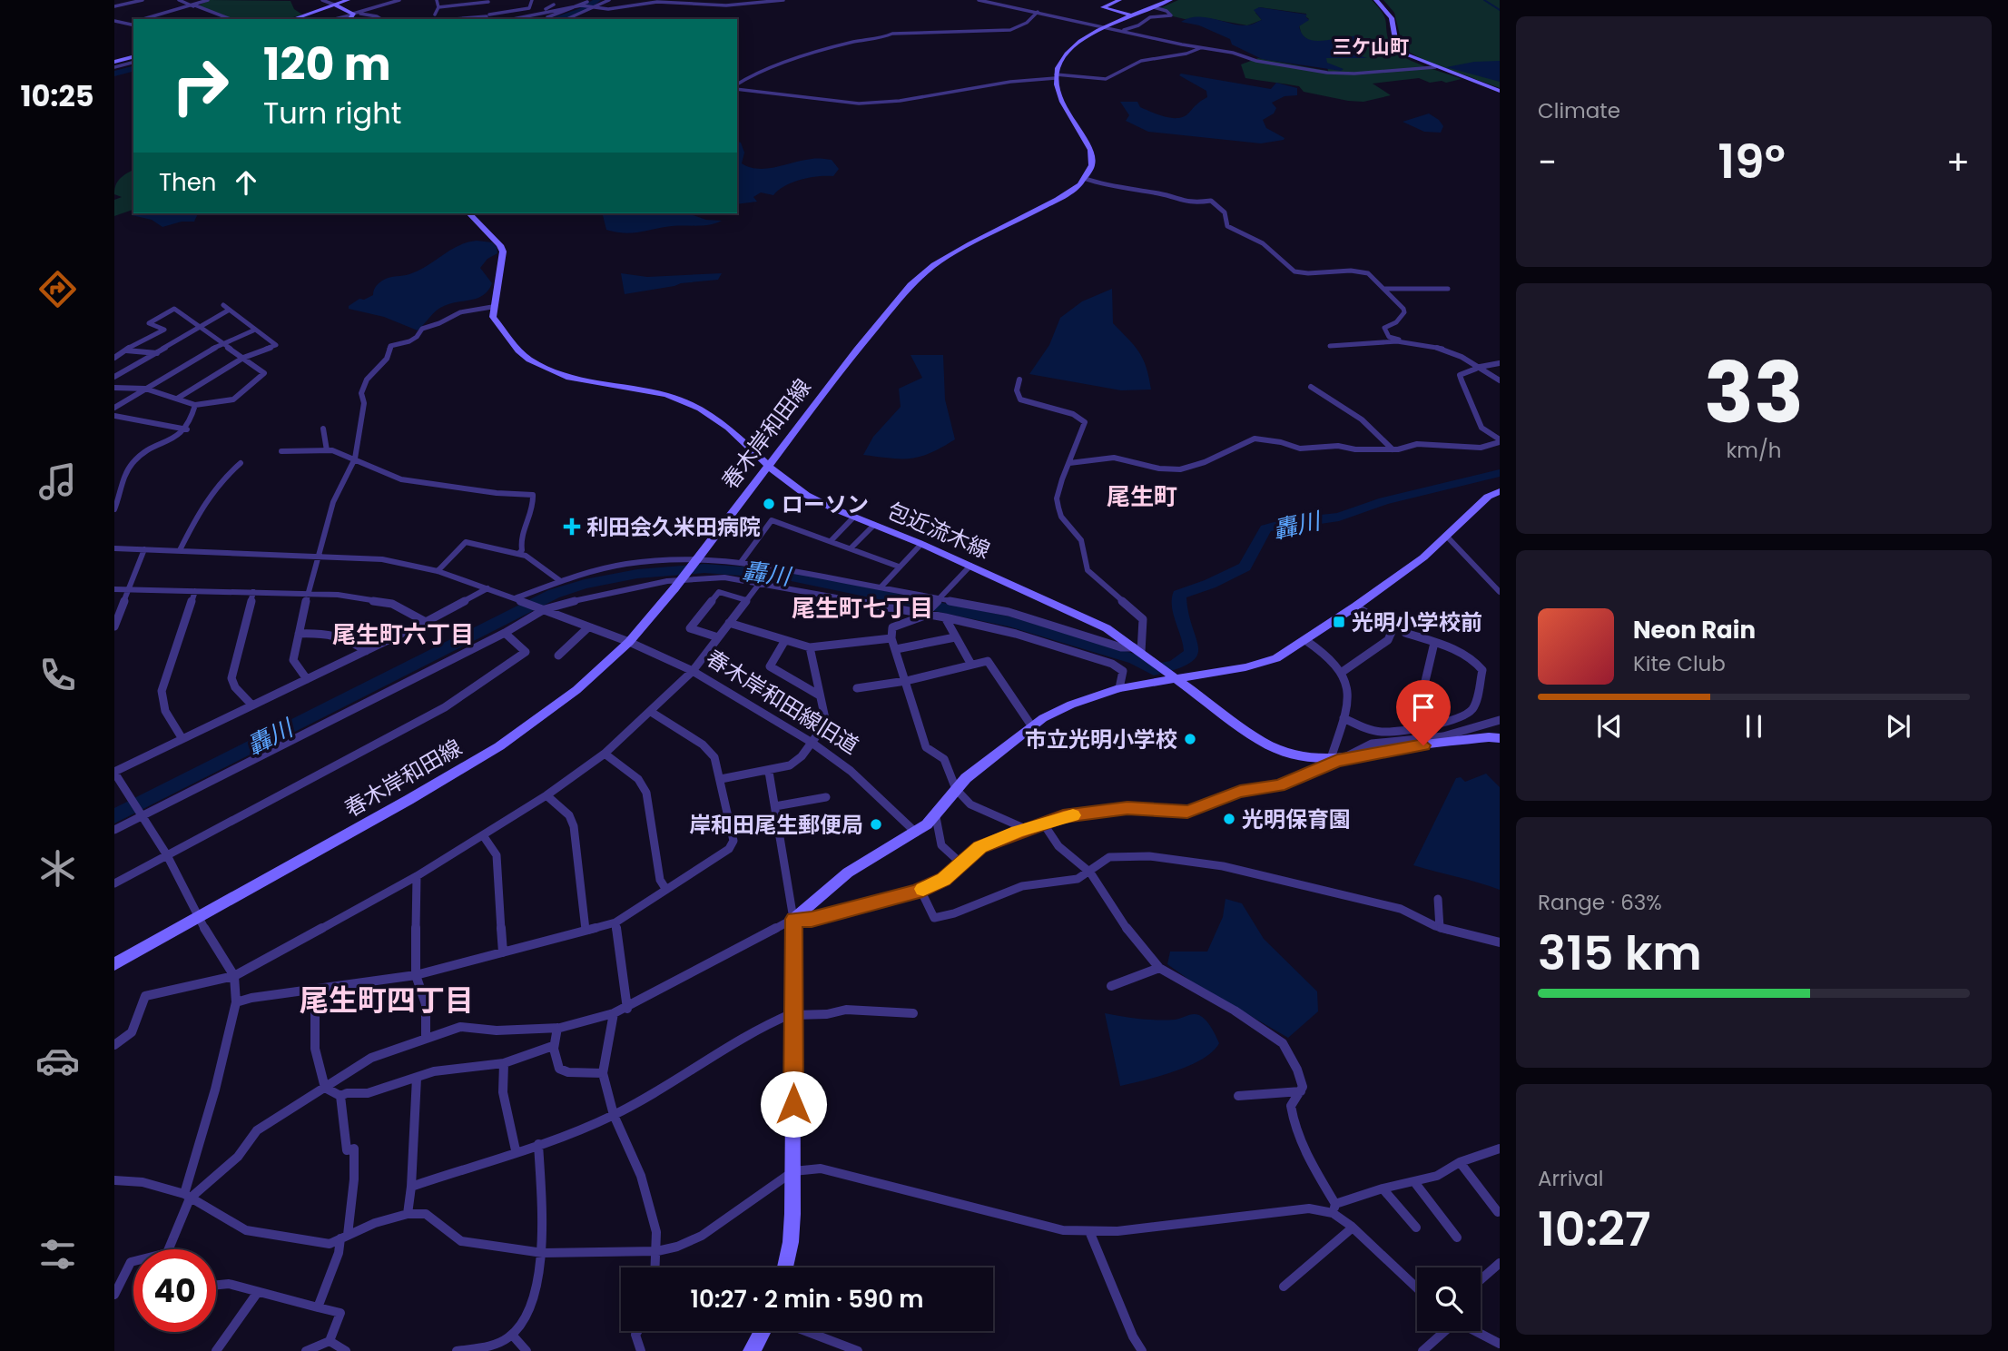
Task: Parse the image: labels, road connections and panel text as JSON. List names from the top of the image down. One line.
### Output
{"streets":{"main road":["春木岸和田線"],"street":["包近流木線","春木岸和田線旧道"]},"crossings":[["春木岸和田線","包近流木線"],["春木岸和田線","春木岸和田線旧道"]],"districts":["三ケ山町","尾生町","尾生町七丁目","尾生町六丁目","尾生町四丁目"],"water":["轟川"],"places":{"other":["ローソン","市立光明小学校","光明保育園","岸和田尾生郵便局"],"health":["利田会久米田病院"],"transit":["光明小学校前"]},"page":{"tabs":"10:25","tile":["Climate",["33","km/h"],["Range · 63%","315 km"],["Arrival","10:27"]],"turn":["120 m","Turn right"],"heat":["−","19°","+"],"then":"Then","song":["Neon Rain","Kite Club"],"limit":"40","trip":"10:27 · 2 min · 590 m"}}
